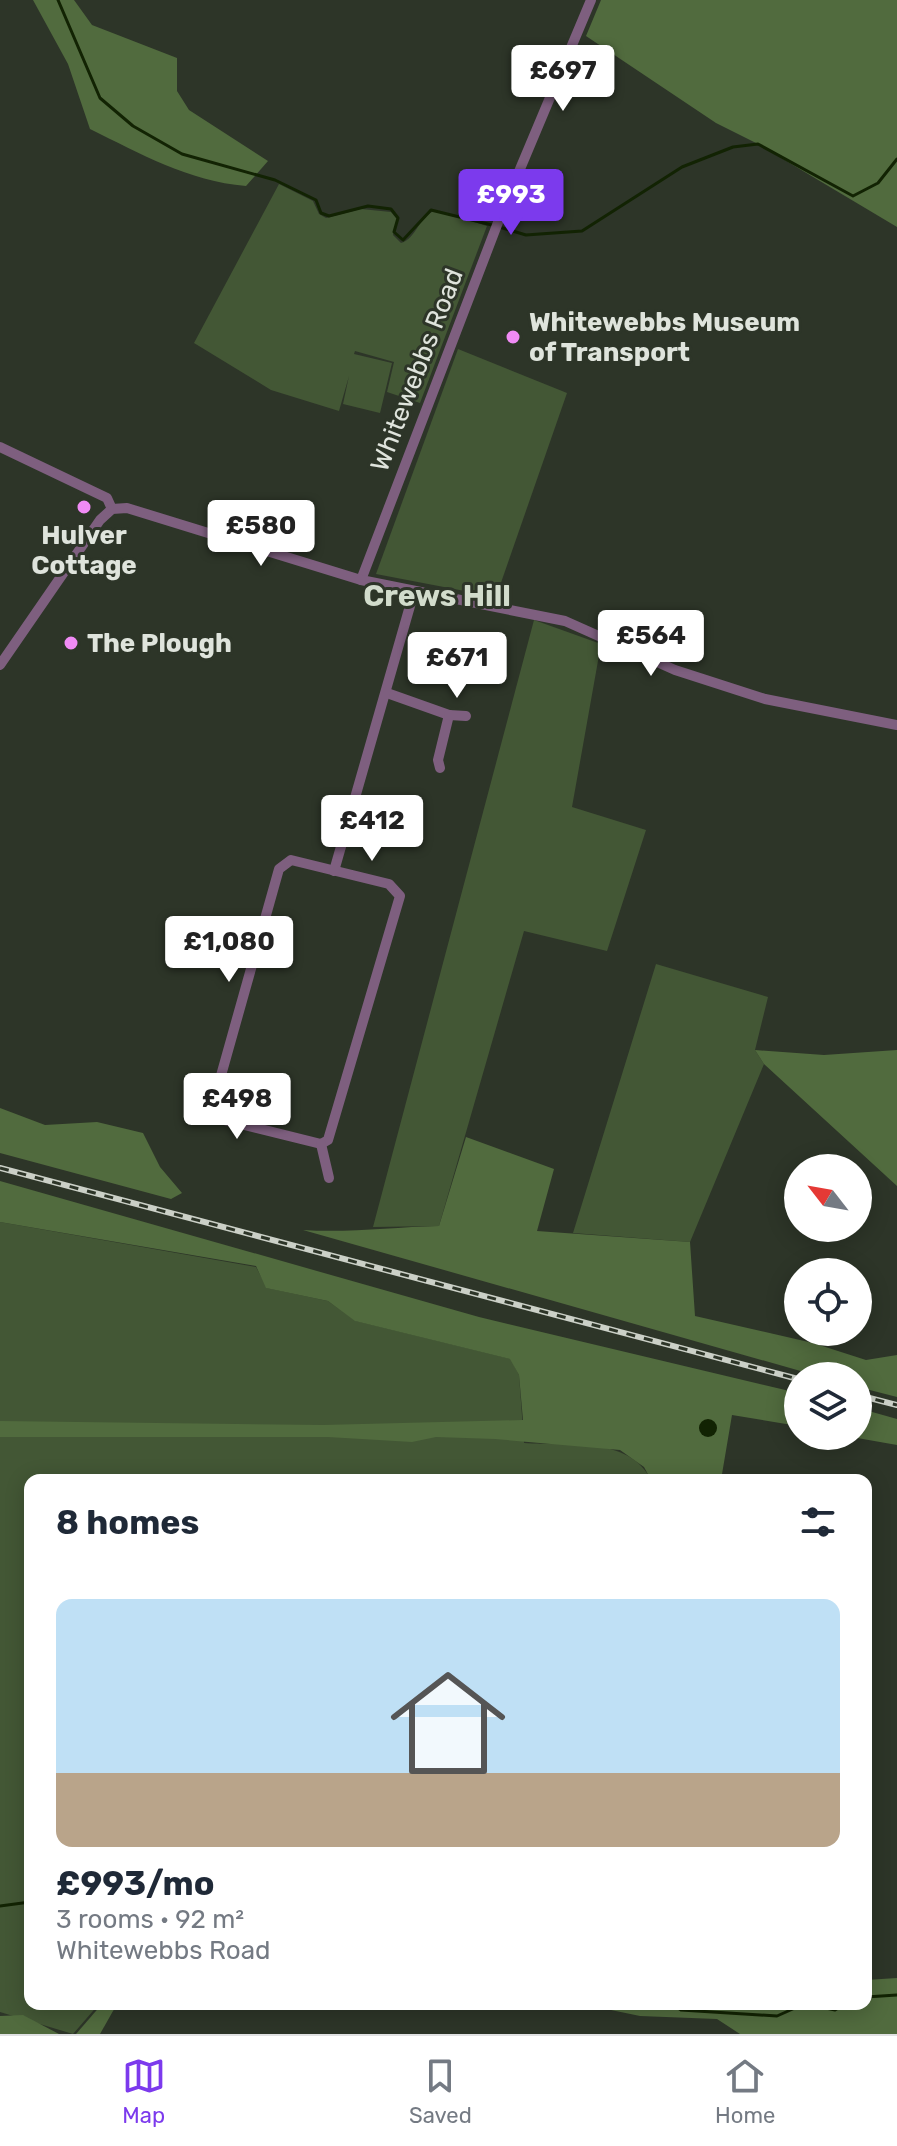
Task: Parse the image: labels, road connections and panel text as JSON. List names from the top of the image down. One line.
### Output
{"streets":{"street":["Whitewebbs Road"]},"districts":["Crews Hill"],"places":["Whitewebbs Museum of Transport","Hulver Cottage","The Plough"],"north":"top left","page":{"price":["£697","£993","£580","£564","£671","£412","£1,080","£498"],"heading":"8 homes","list":[{"name":"£993/mo","note":"3 rooms · 92 m² · Whitewebbs Road"}],"tabs":["Map","Saved","Home"]}}
